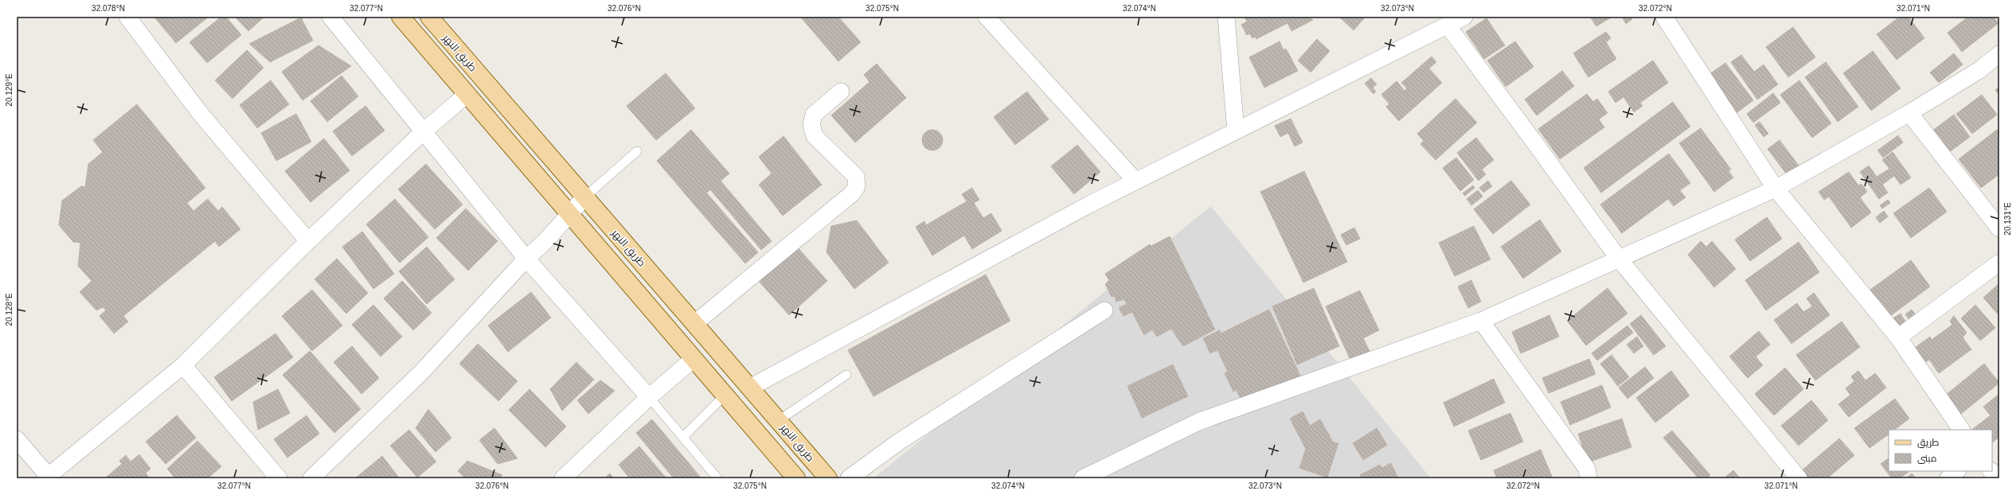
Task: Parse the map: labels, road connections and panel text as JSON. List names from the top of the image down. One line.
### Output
{"streets":{"main road":["طريق النهر"]},"legend":["طريق","مبنى"],"coordinates":["32.078°N","32.077°N","32.076°N","32.075°N","32.074°N","32.073°N","32.072°N","32.071°N","20.129°E","20.131°E","20.128°E"]}
